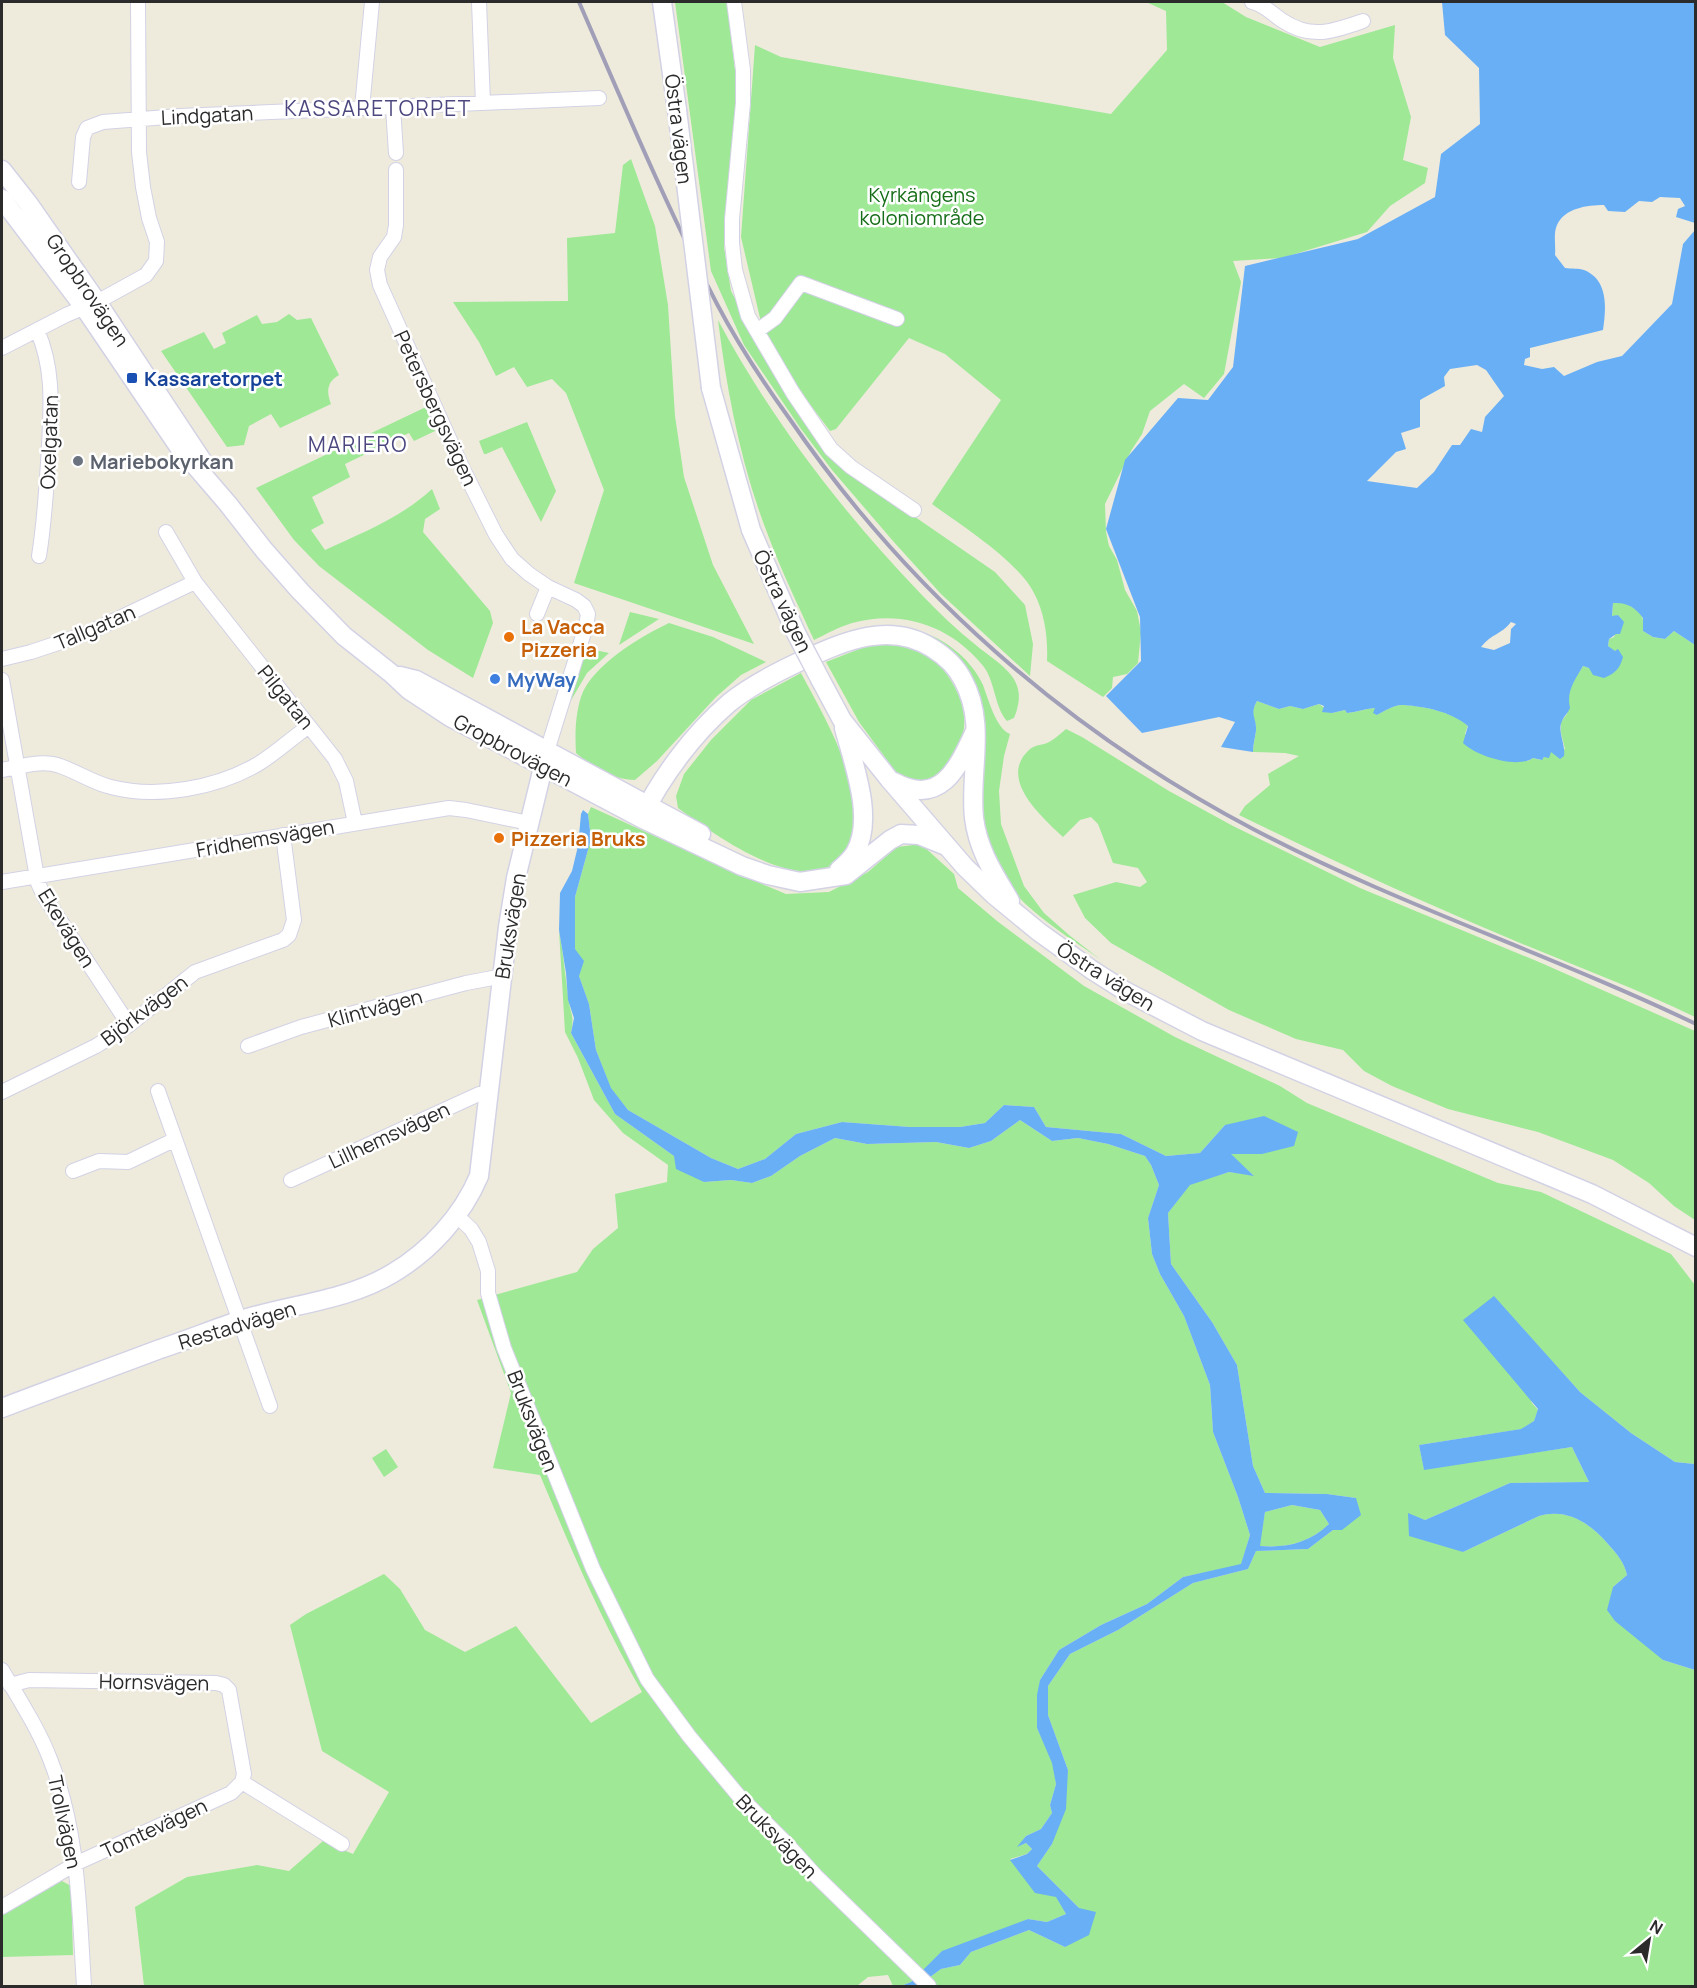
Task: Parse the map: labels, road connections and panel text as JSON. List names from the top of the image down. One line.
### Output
{"streets":{"street":["Lindgatan","Östra vägen","Gropbrovägen","Petersbergsvägen","Oxelgatan","Tallgatan","Pilgatan","Fridhemsvägen","Bruksvägen","Ekevägen","Klintvägen","Björkvägen","Lillhemsvägen","Restadvägen","Hornsvägen","Trollvägen","Tomtevägen"]},"crossings":[["Gropbrovägen","Petersbergsvägen"],["Gropbrovägen","Bruksvägen"],["Petersbergsvägen","Bruksvägen"],["Tallgatan","Pilgatan"],["Pilgatan","Fridhemsvägen"],["Fridhemsvägen","Bruksvägen"],["Fridhemsvägen","Ekevägen"],["Fridhemsvägen","Björkvägen"],["Bruksvägen","Klintvägen"],["Bruksvägen","Lillhemsvägen"],["Bruksvägen","Restadvägen"],["Ekevägen","Björkvägen"],["Hornsvägen","Trollvägen"],["Hornsvägen","Tomtevägen"],["Trollvägen","Tomtevägen"]],"districts":["KASSARETORPET","MARIERO"],"parks":["Kyrkängens koloniområde"],"places":{"transit":["Kassaretorpet"],"other":["Mariebokyrkan","La Vacca Pizzeria","MyWay","Pizzeria Bruks"]},"north":"top right"}
